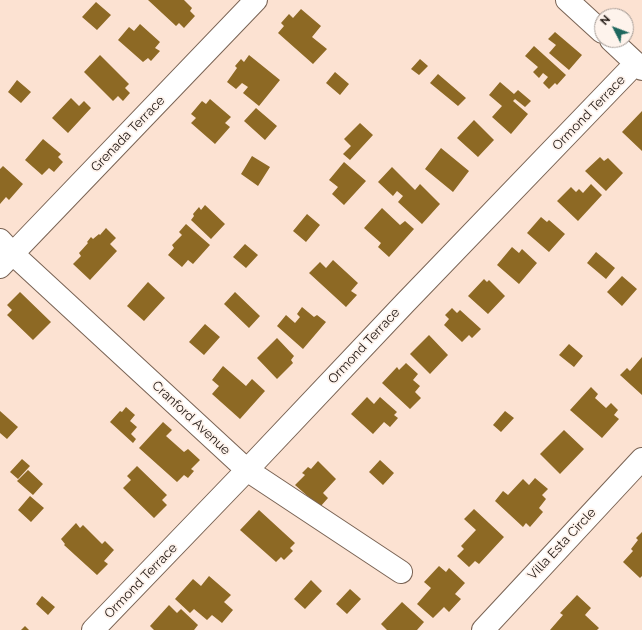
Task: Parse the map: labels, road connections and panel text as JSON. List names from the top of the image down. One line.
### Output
{"streets":{"street":["Ormond Terrace","Grenada Terrace","Cranford Avenue","Villa Esta Circle"]},"crossings":[["Ormond Terrace","Cranford Avenue"],["Grenada Terrace","Cranford Avenue"]],"north":"top left"}
